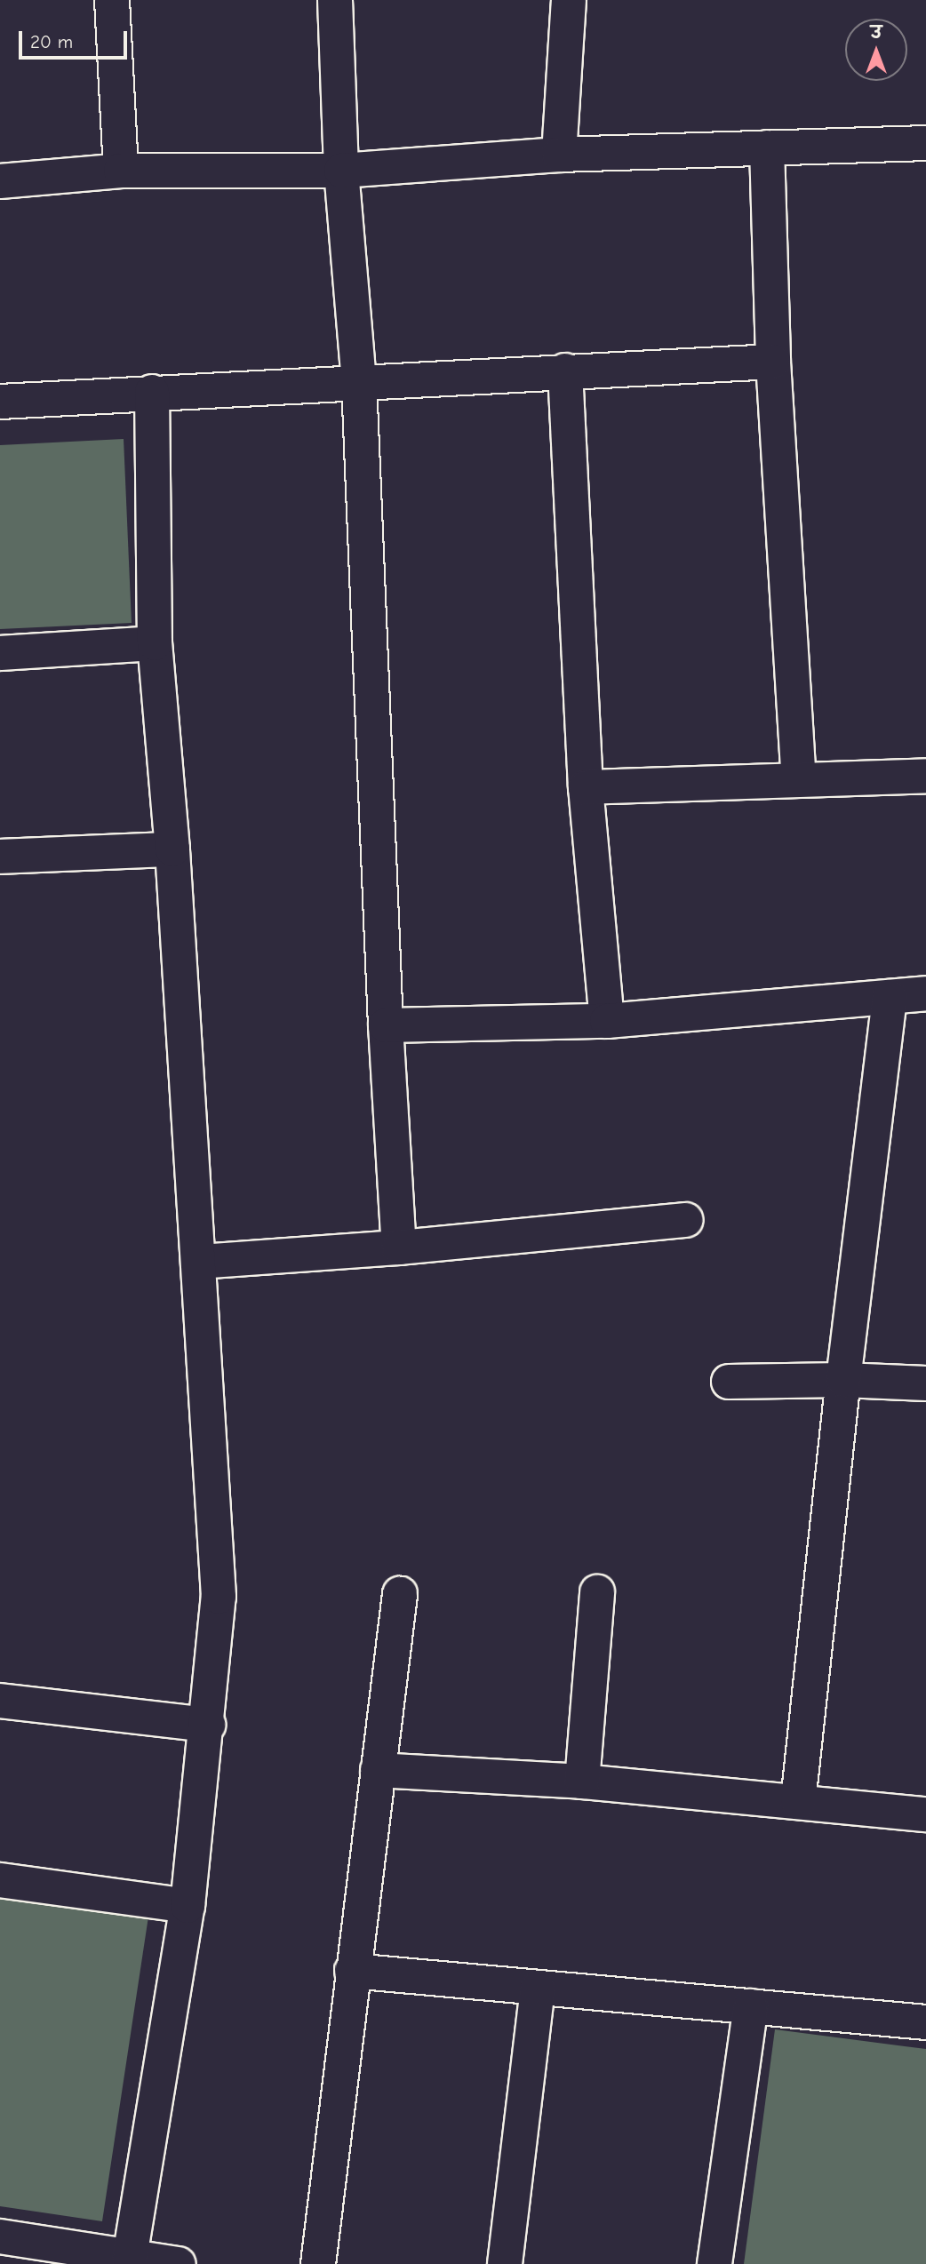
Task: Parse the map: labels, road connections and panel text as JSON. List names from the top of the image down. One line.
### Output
{"scale_bar":"20 m","north":"top"}
